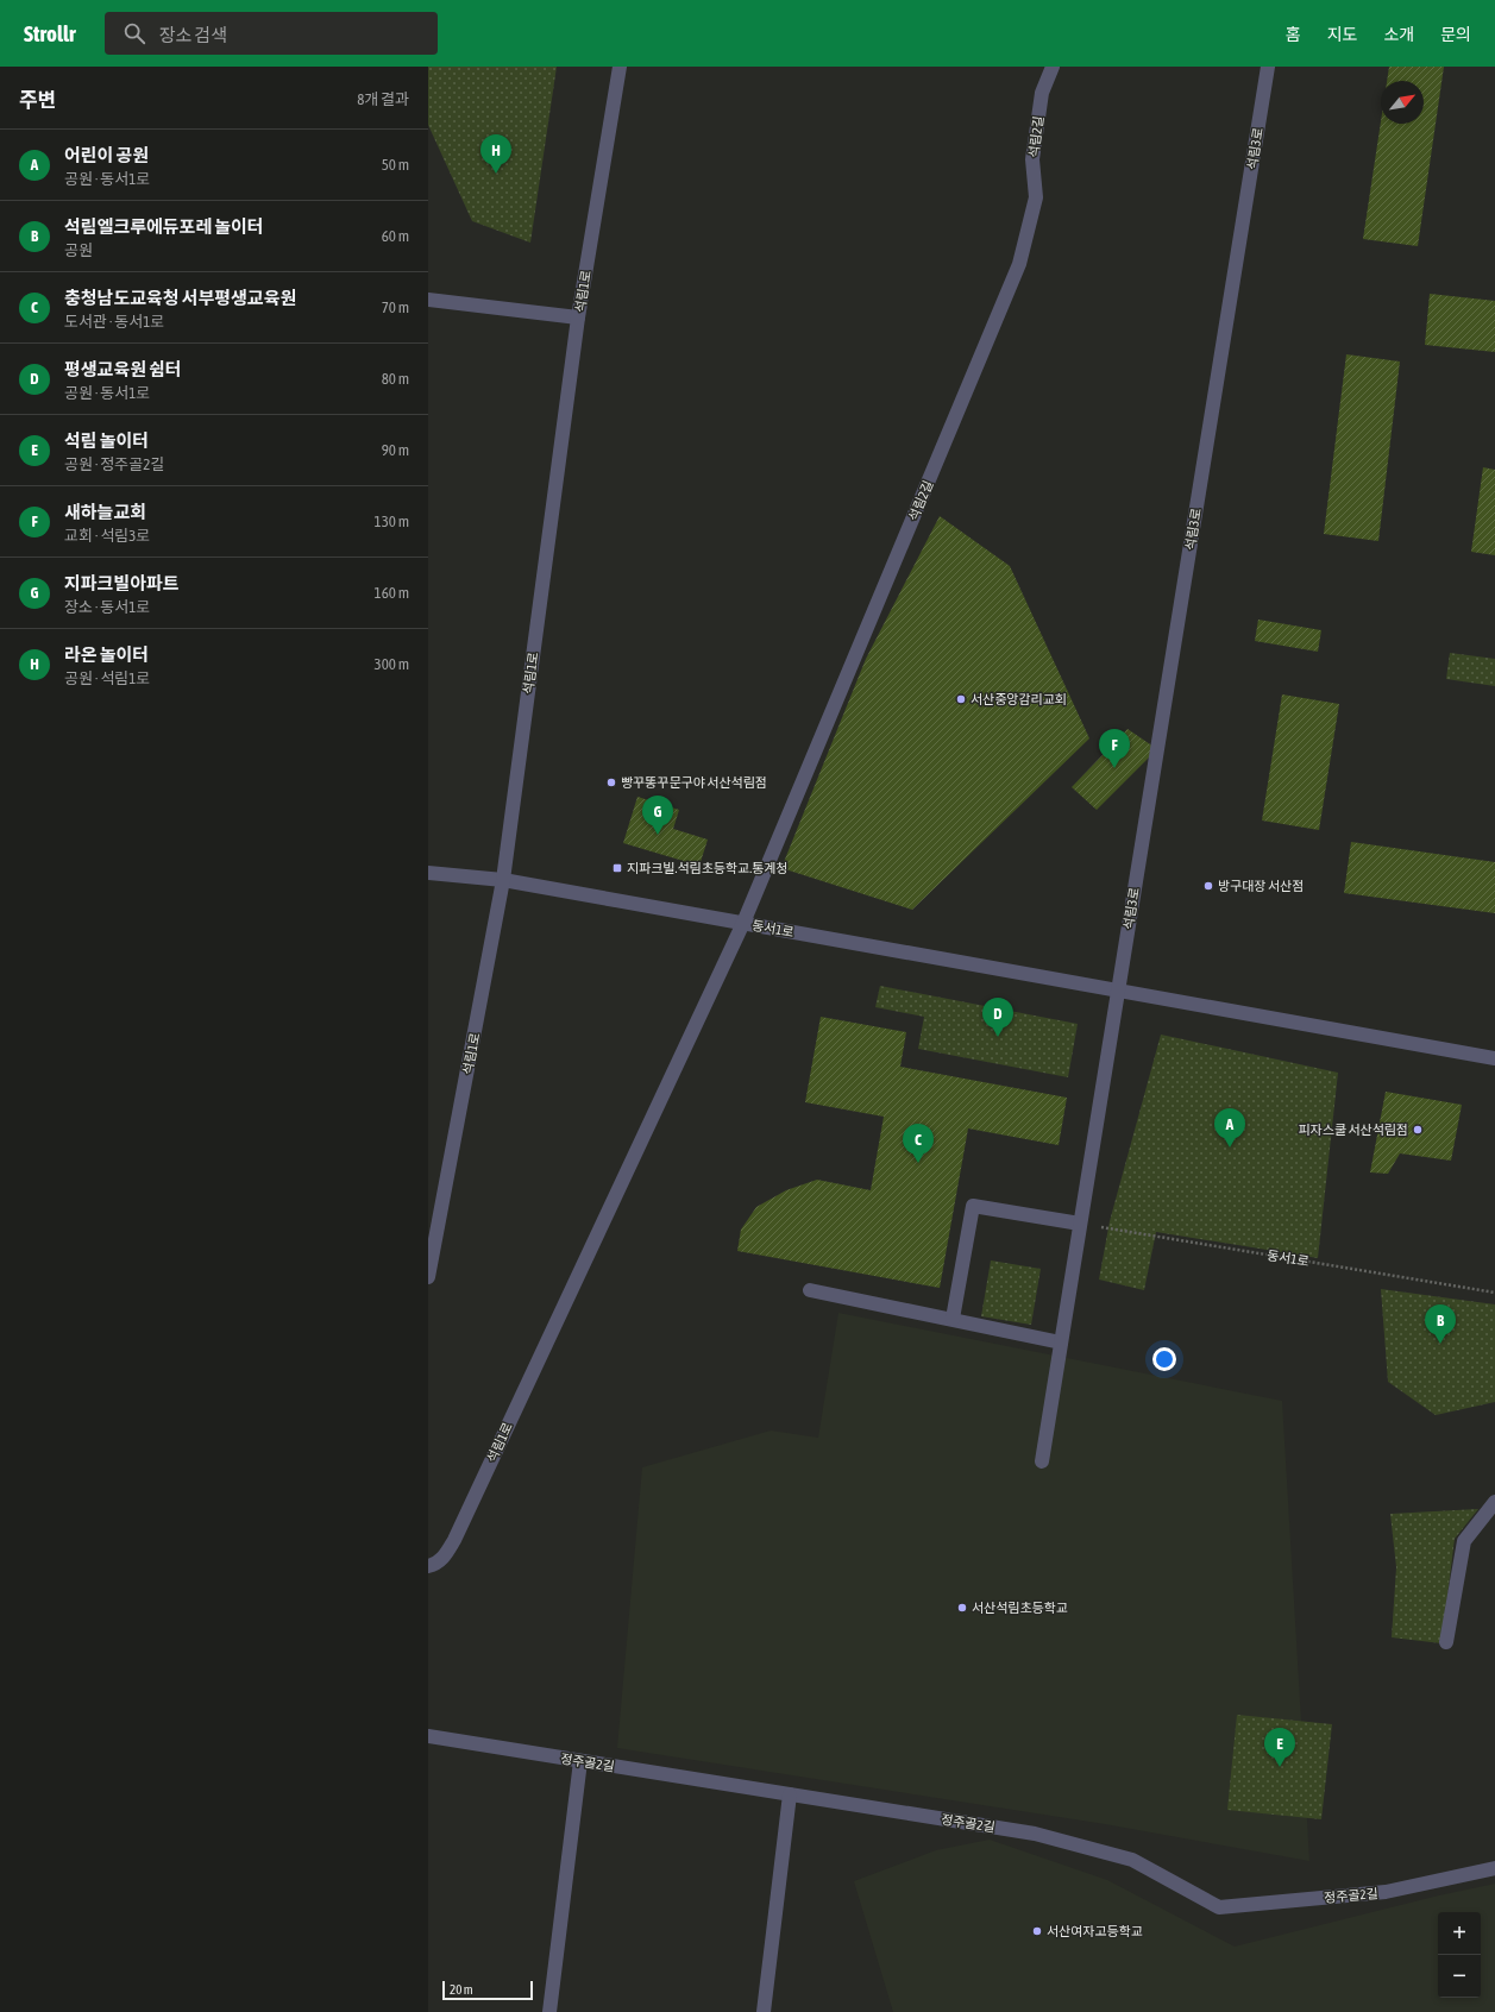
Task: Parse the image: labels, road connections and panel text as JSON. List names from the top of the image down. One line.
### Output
{"streets":{"street":["석림2길","석림3로","석림1로","동서1로","정주골2길"]},"crossings":[["석림2길","석림1로"],["석림2길","동서1로"],["석림3로","동서1로"],["석림1로","동서1로"]],"places":{"other":["서산중앙감리교회","빵꾸똥꾸문구야 서산석림점","방구대장 서산점","피자스쿨 서산석림점","서산석림초등학교","서산여자고등학교"],"transit":["지파크빌.석림초등학교.통계청"]},"scale_bar":"20 m","north":"top right","page":{"header":"Strollr","search":"장소 검색","nav":["홈","지도","소개","문의"],"heading":["주변","8개 결과"],"list":[{"mark":"A","name":"어린이 공원","note":"공원 · 동서1로","value":"50 m"},{"mark":"B","name":"석림엘크루에듀포레 놀이터","note":"공원","value":"60 m"},{"mark":"C","name":"충청남도교육청 서부평생교육원","note":"도서관 · 동서1로","value":"70 m"},{"mark":"D","name":"평생교육원 쉼터","note":"공원 · 동서1로","value":"80 m"},{"mark":"E","name":"석림 놀이터","note":"공원 · 정주골2길","value":"90 m"},{"mark":"F","name":"새하늘교회","note":"교회 · 석림3로","value":"130 m"},{"mark":"G","name":"지파크빌아파트","note":"장소 · 동서1로","value":"160 m"},{"mark":"H","name":"라온 놀이터","note":"공원 · 석림1로","value":"300 m"}],"pins":["H","F","G","D","A","C","B","E"],"map_buttons":["+","−"],"scale":"20 m"}}
